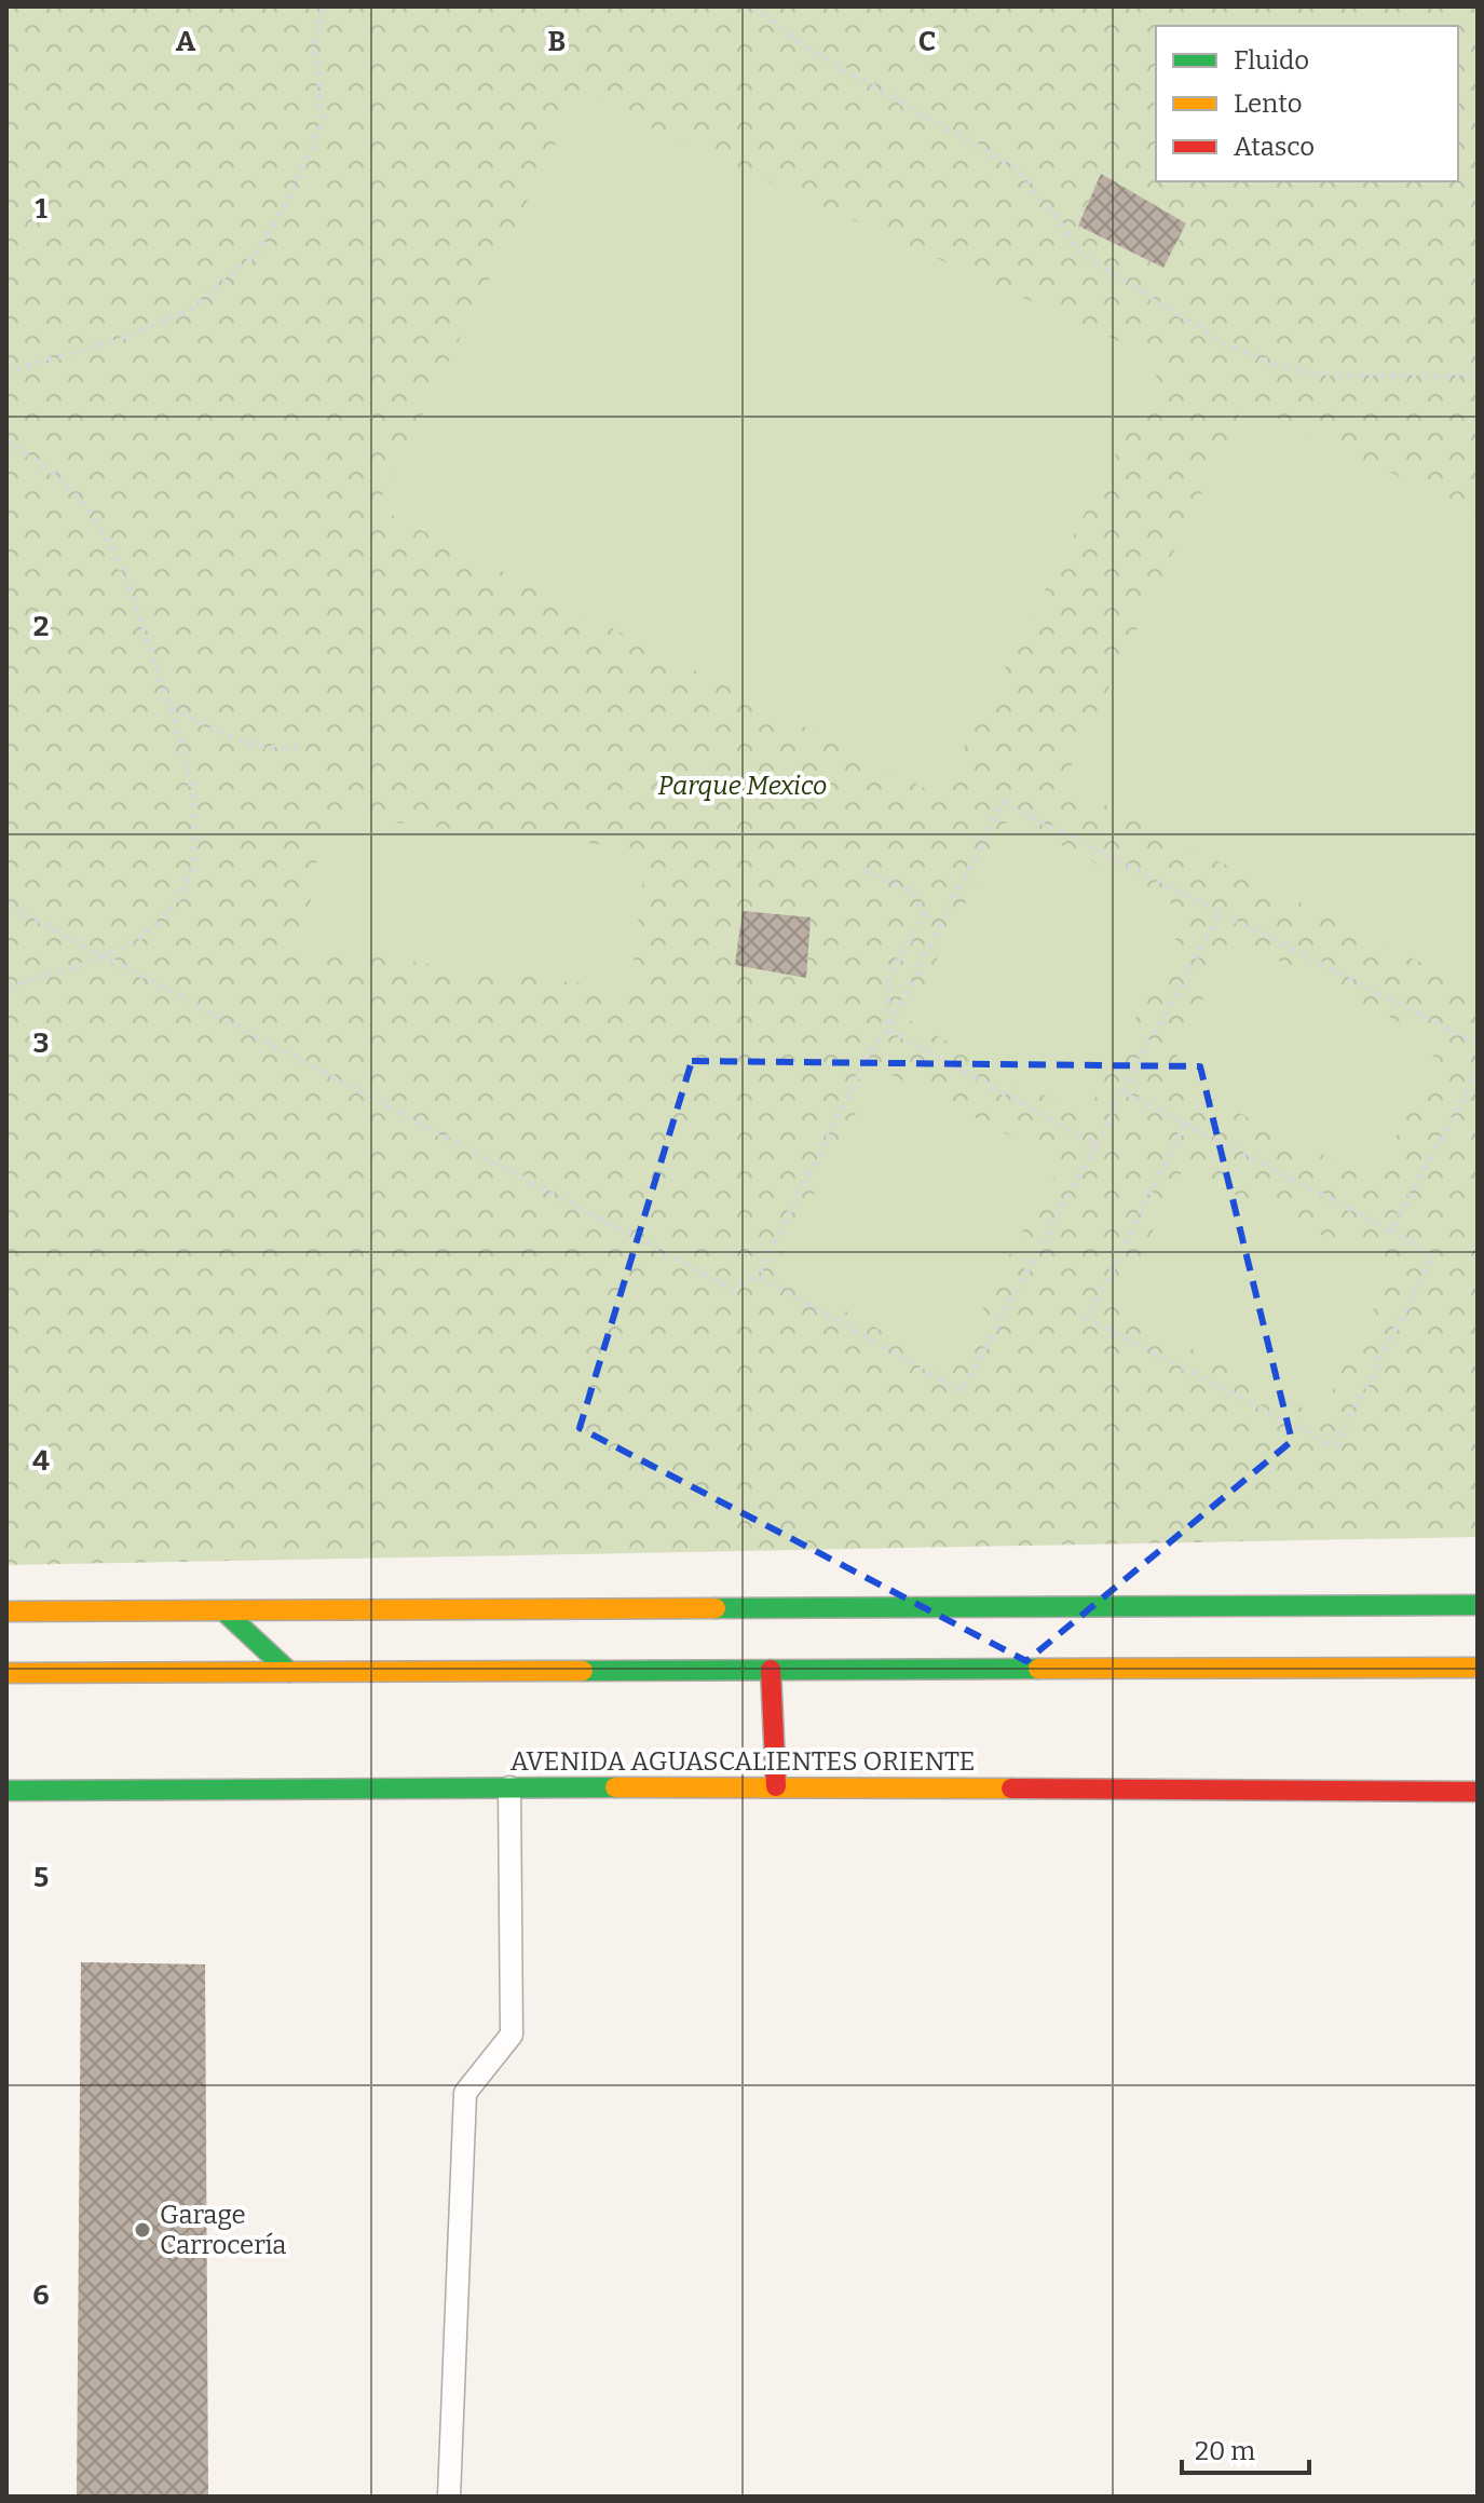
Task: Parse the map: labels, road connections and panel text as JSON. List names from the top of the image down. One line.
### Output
{"streets":{"main road":["AVENIDA AGUASCALIENTES ORIENTE"]},"parks":["Parque Mexico"],"places":["Garage Carrocería"],"legend":["Fluido","Lento","Atasco"],"scale_bar":"20 m","grid":{"columns":["A","B","C"],"rows":["1","2","3","4","5","6"]}}
